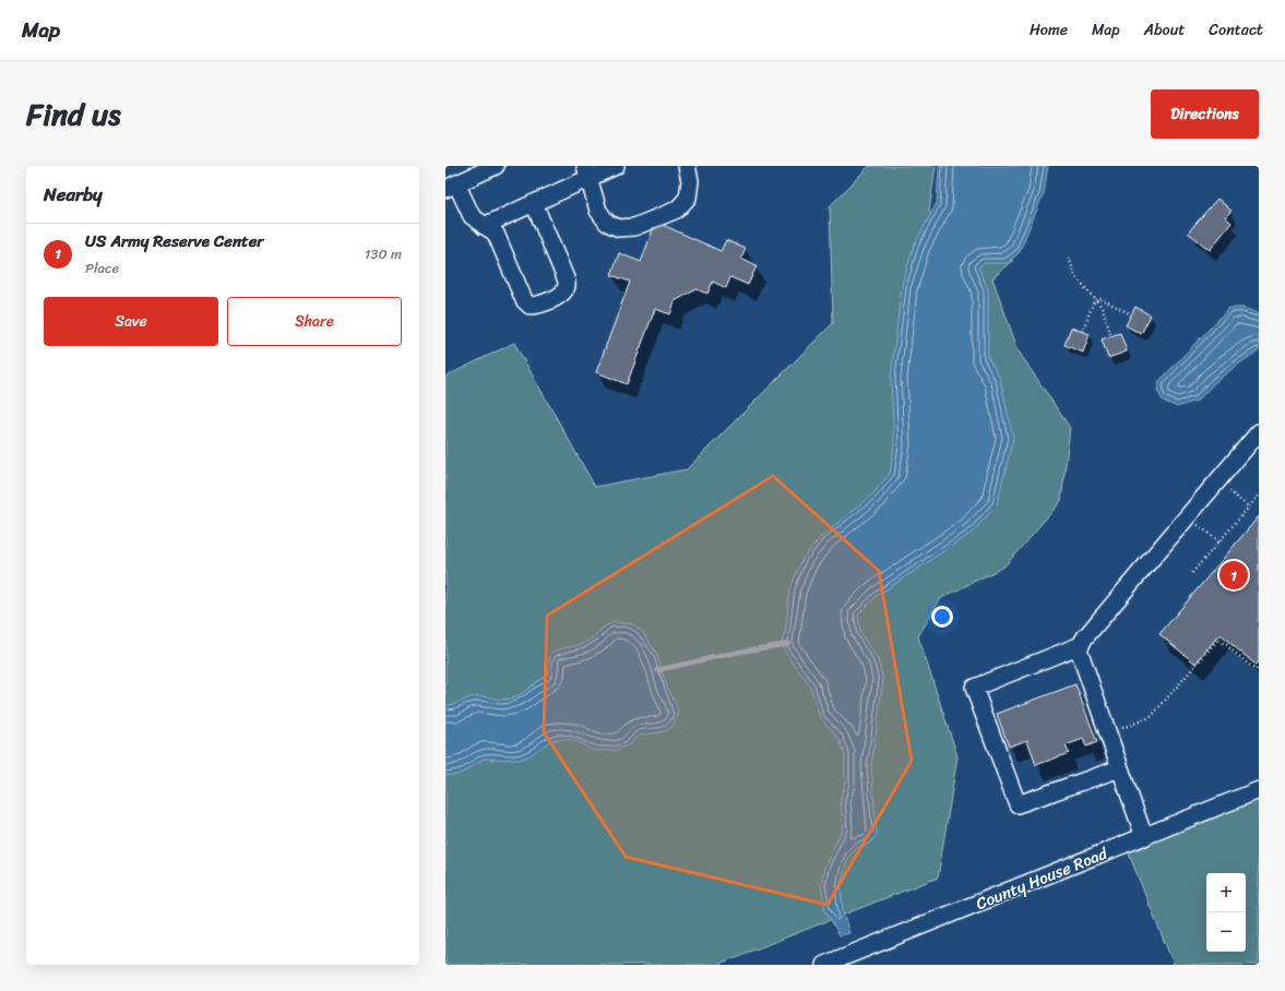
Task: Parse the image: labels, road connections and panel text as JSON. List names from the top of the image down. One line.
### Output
{"streets":{"street":["County House Road"]},"page":{"header":"Map","nav":["Home","Map","About","Contact"],"title":"Find us","buttons":["Directions",["Save","Share"]],"heading":"Nearby","list":[{"mark":"1","name":"US Army Reserve Center","note":"Place","value":"130 m"}],"pins":"1","map_buttons":["+","−"]}}
